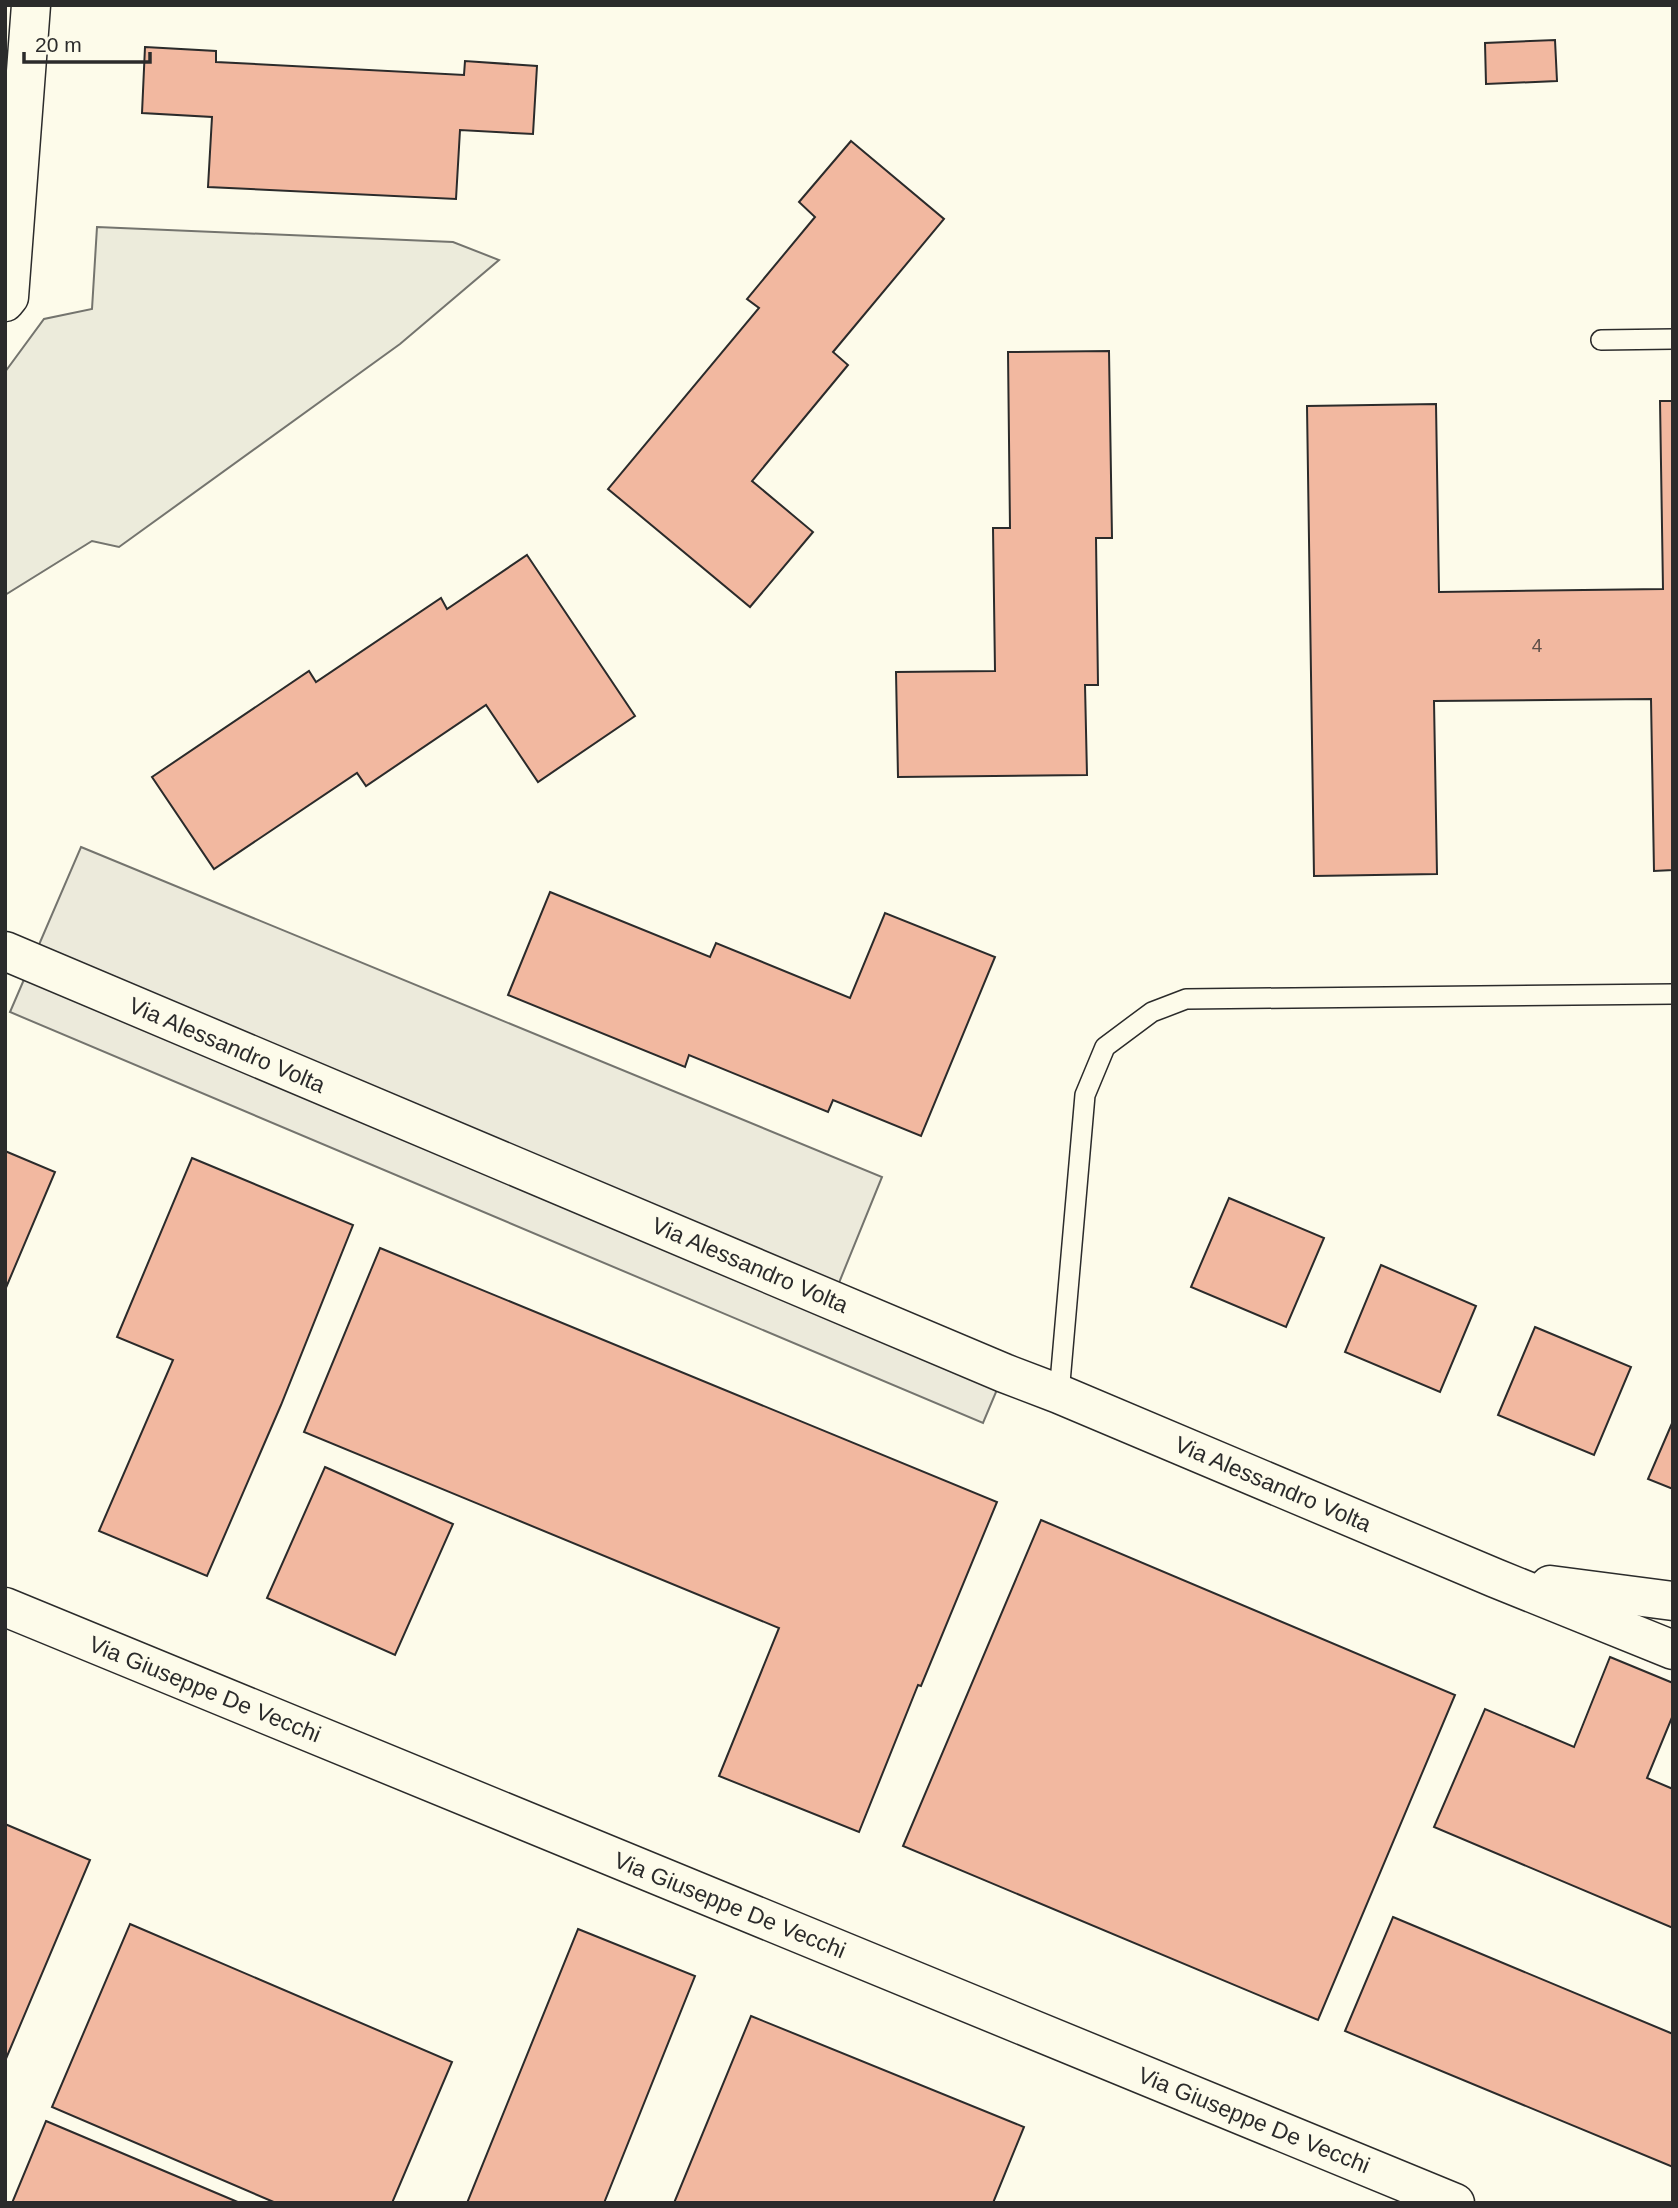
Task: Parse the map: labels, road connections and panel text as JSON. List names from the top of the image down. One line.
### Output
{"streets":{"street":["Via Alessandro Volta","Via Giuseppe De Vecchi"]},"house_numbers":["4"],"scale_bar":"20 m"}
